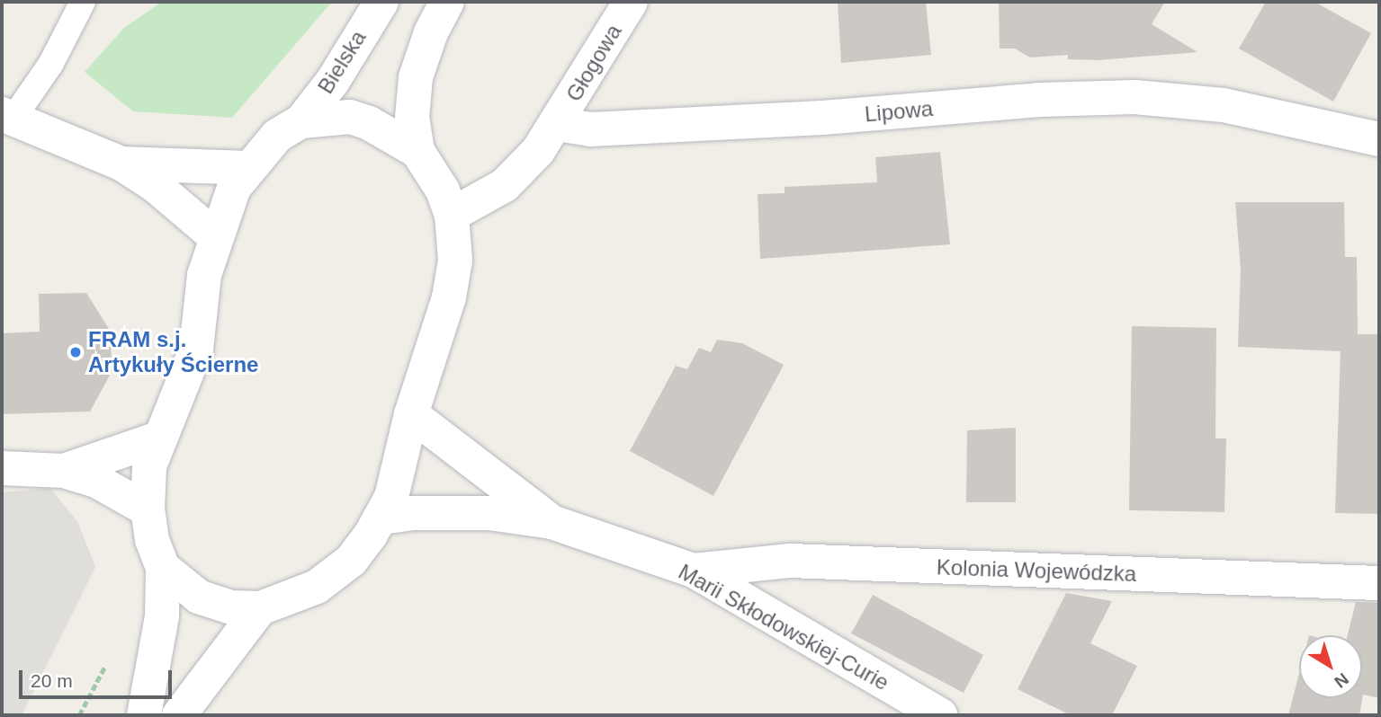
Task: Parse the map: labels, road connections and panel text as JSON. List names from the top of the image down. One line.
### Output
{"streets":{"street":["Bielska","Głogowa","Lipowa","Kolonia Wojewódzka","Marii Skłodowskiej-Curie"]},"crossings":[["Głogowa","Lipowa"],["Kolonia Wojewódzka","Marii Skłodowskiej-Curie"]],"places":["FRAM s.j. Artykuły Ścierne"],"scale_bar":"20 m","north":"bottom right"}
